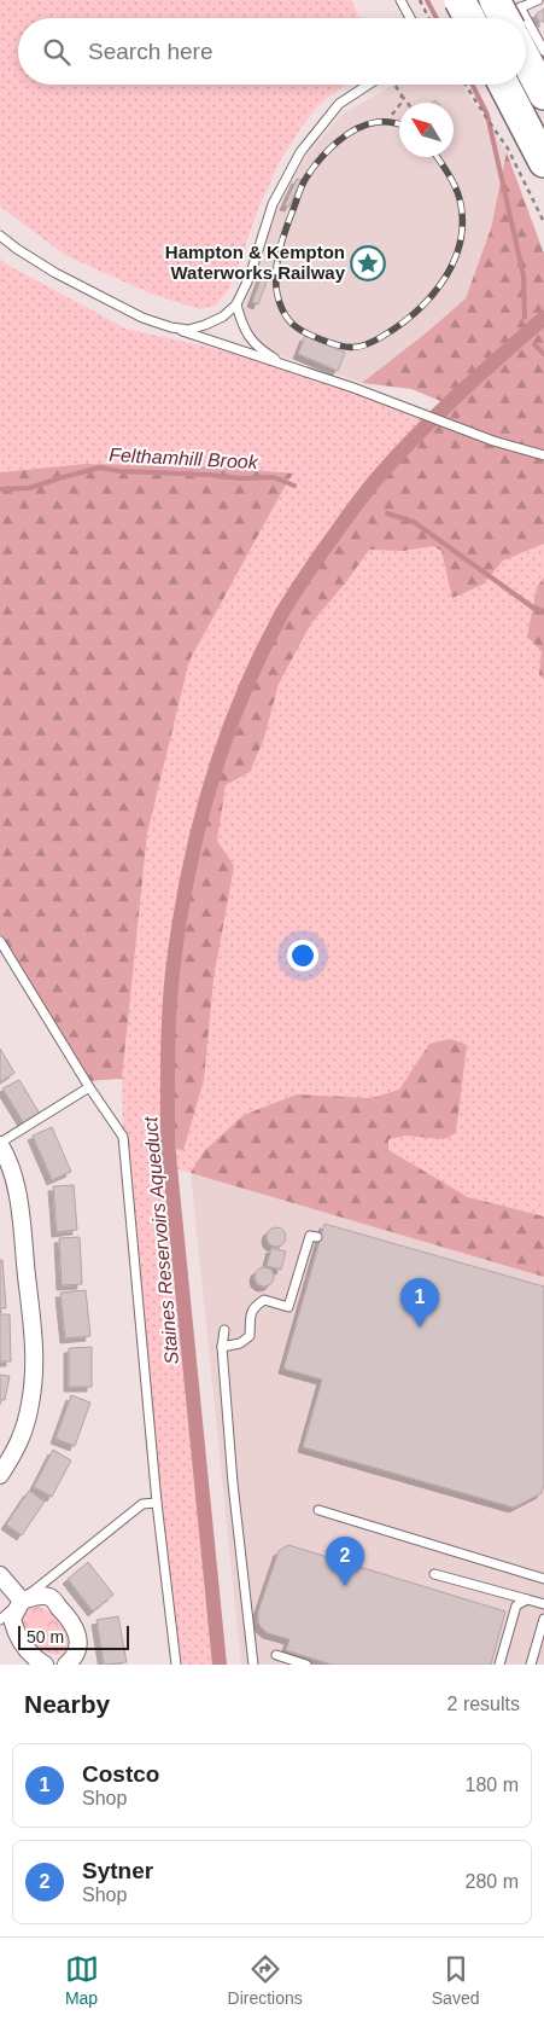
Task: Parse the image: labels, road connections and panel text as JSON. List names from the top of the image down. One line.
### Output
{"water":["Felthamhill Brook","Staines Reservoirs Aqueduct"],"places":{"place":["Hampton & Kempton Waterworks Railway"]},"scale_bar":"50 m","north":"top left","page":{"search":"Search here","pins":["1","2"],"scale":"50 m","heading":["Nearby","2 results"],"list":[{"mark":"1","name":"Costco","note":"Shop","value":"180 m"},{"mark":"2","name":"Sytner","note":"Shop","value":"280 m"}],"nav":["Map","Directions","Saved"]}}
